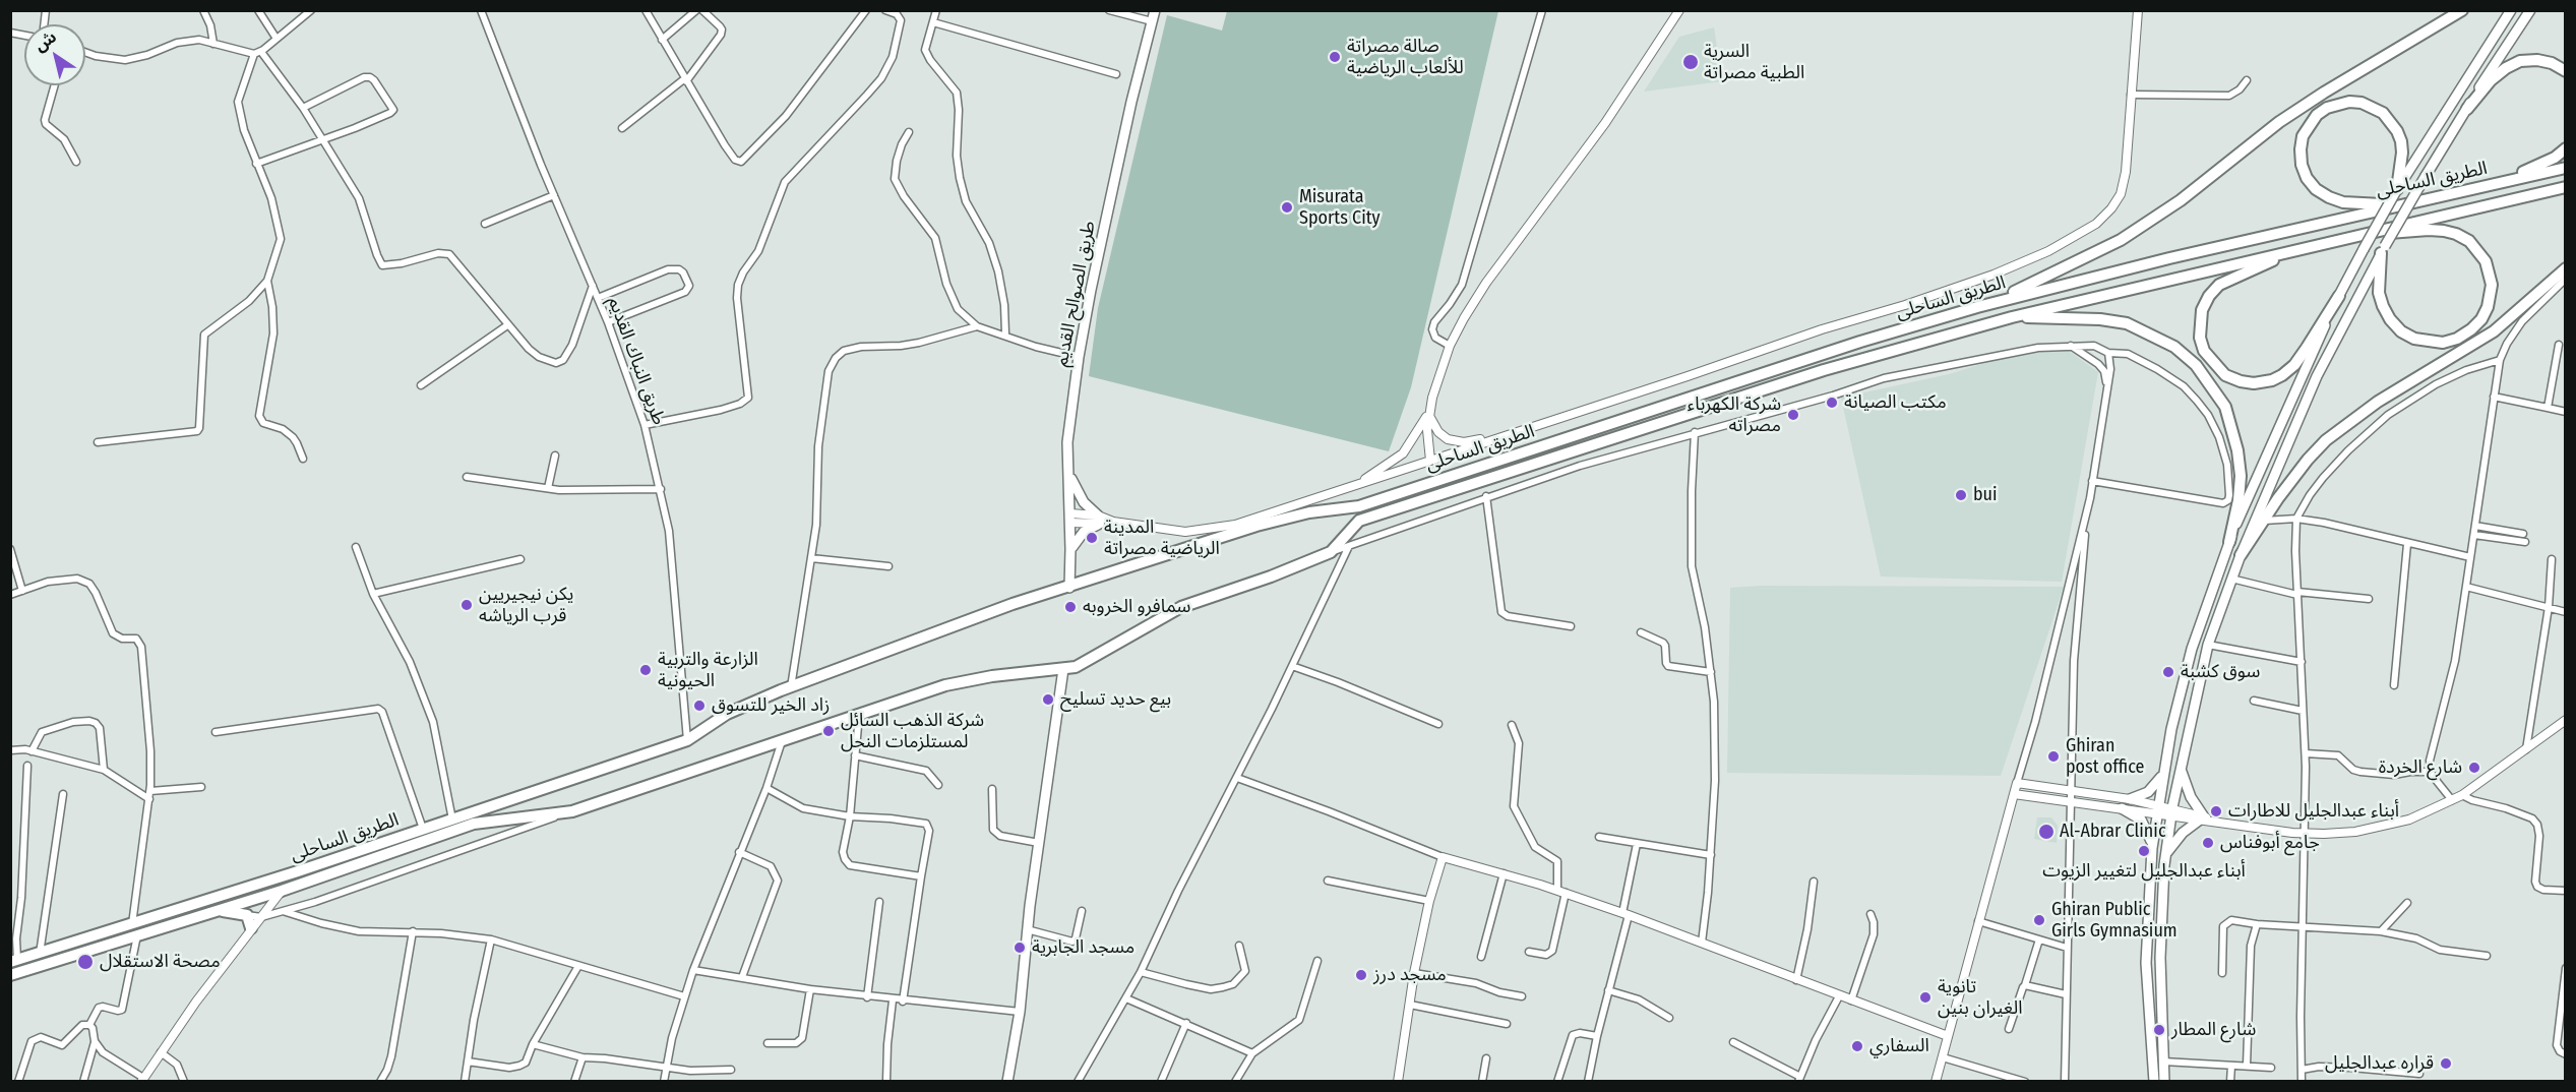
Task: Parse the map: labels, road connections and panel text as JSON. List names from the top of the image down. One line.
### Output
{"streets":{"highway":["الطريق الساحلى"],"main road":["طريق الصوالح القديم"],"street":["طريق النباك القديم"]},"crossings":[["الطريق الساحلى","طريق الصوالح القديم"],["الطريق الساحلى","طريق النباك القديم"]],"places":["صالة مصراتة للألعاب الرياضية","السرية الطبية مصراتة","Misurata Sports City","مكتب الصيانة","شركة الكهرباء مصراته","bui","المدينة الرياضية مصراتة","يكن نيجيريين قرب الرياشه","سمافرو الخروبه","الزارعة والتربية الحيونية","سوق كشبة","بيع حديد تسليح","زاد الخير للتسوق","شركة الذهب السائل لمستلزمات النحل","Ghiran post office","شارع الخردة","أبناء عبدالجليل للاطارات","Al-Abrar Clinic","جامع أبوفناس","أبناء عبدالجليل لتغيير الزيوت","Ghiran Public Girls Gymnasium","مسجد الجابرية","مصحة الاستقلال","مسجد درز","تانوية الغيران بنين","شارع المطار","السفاري","قراره عبدالجليل"],"north":"top left"}
